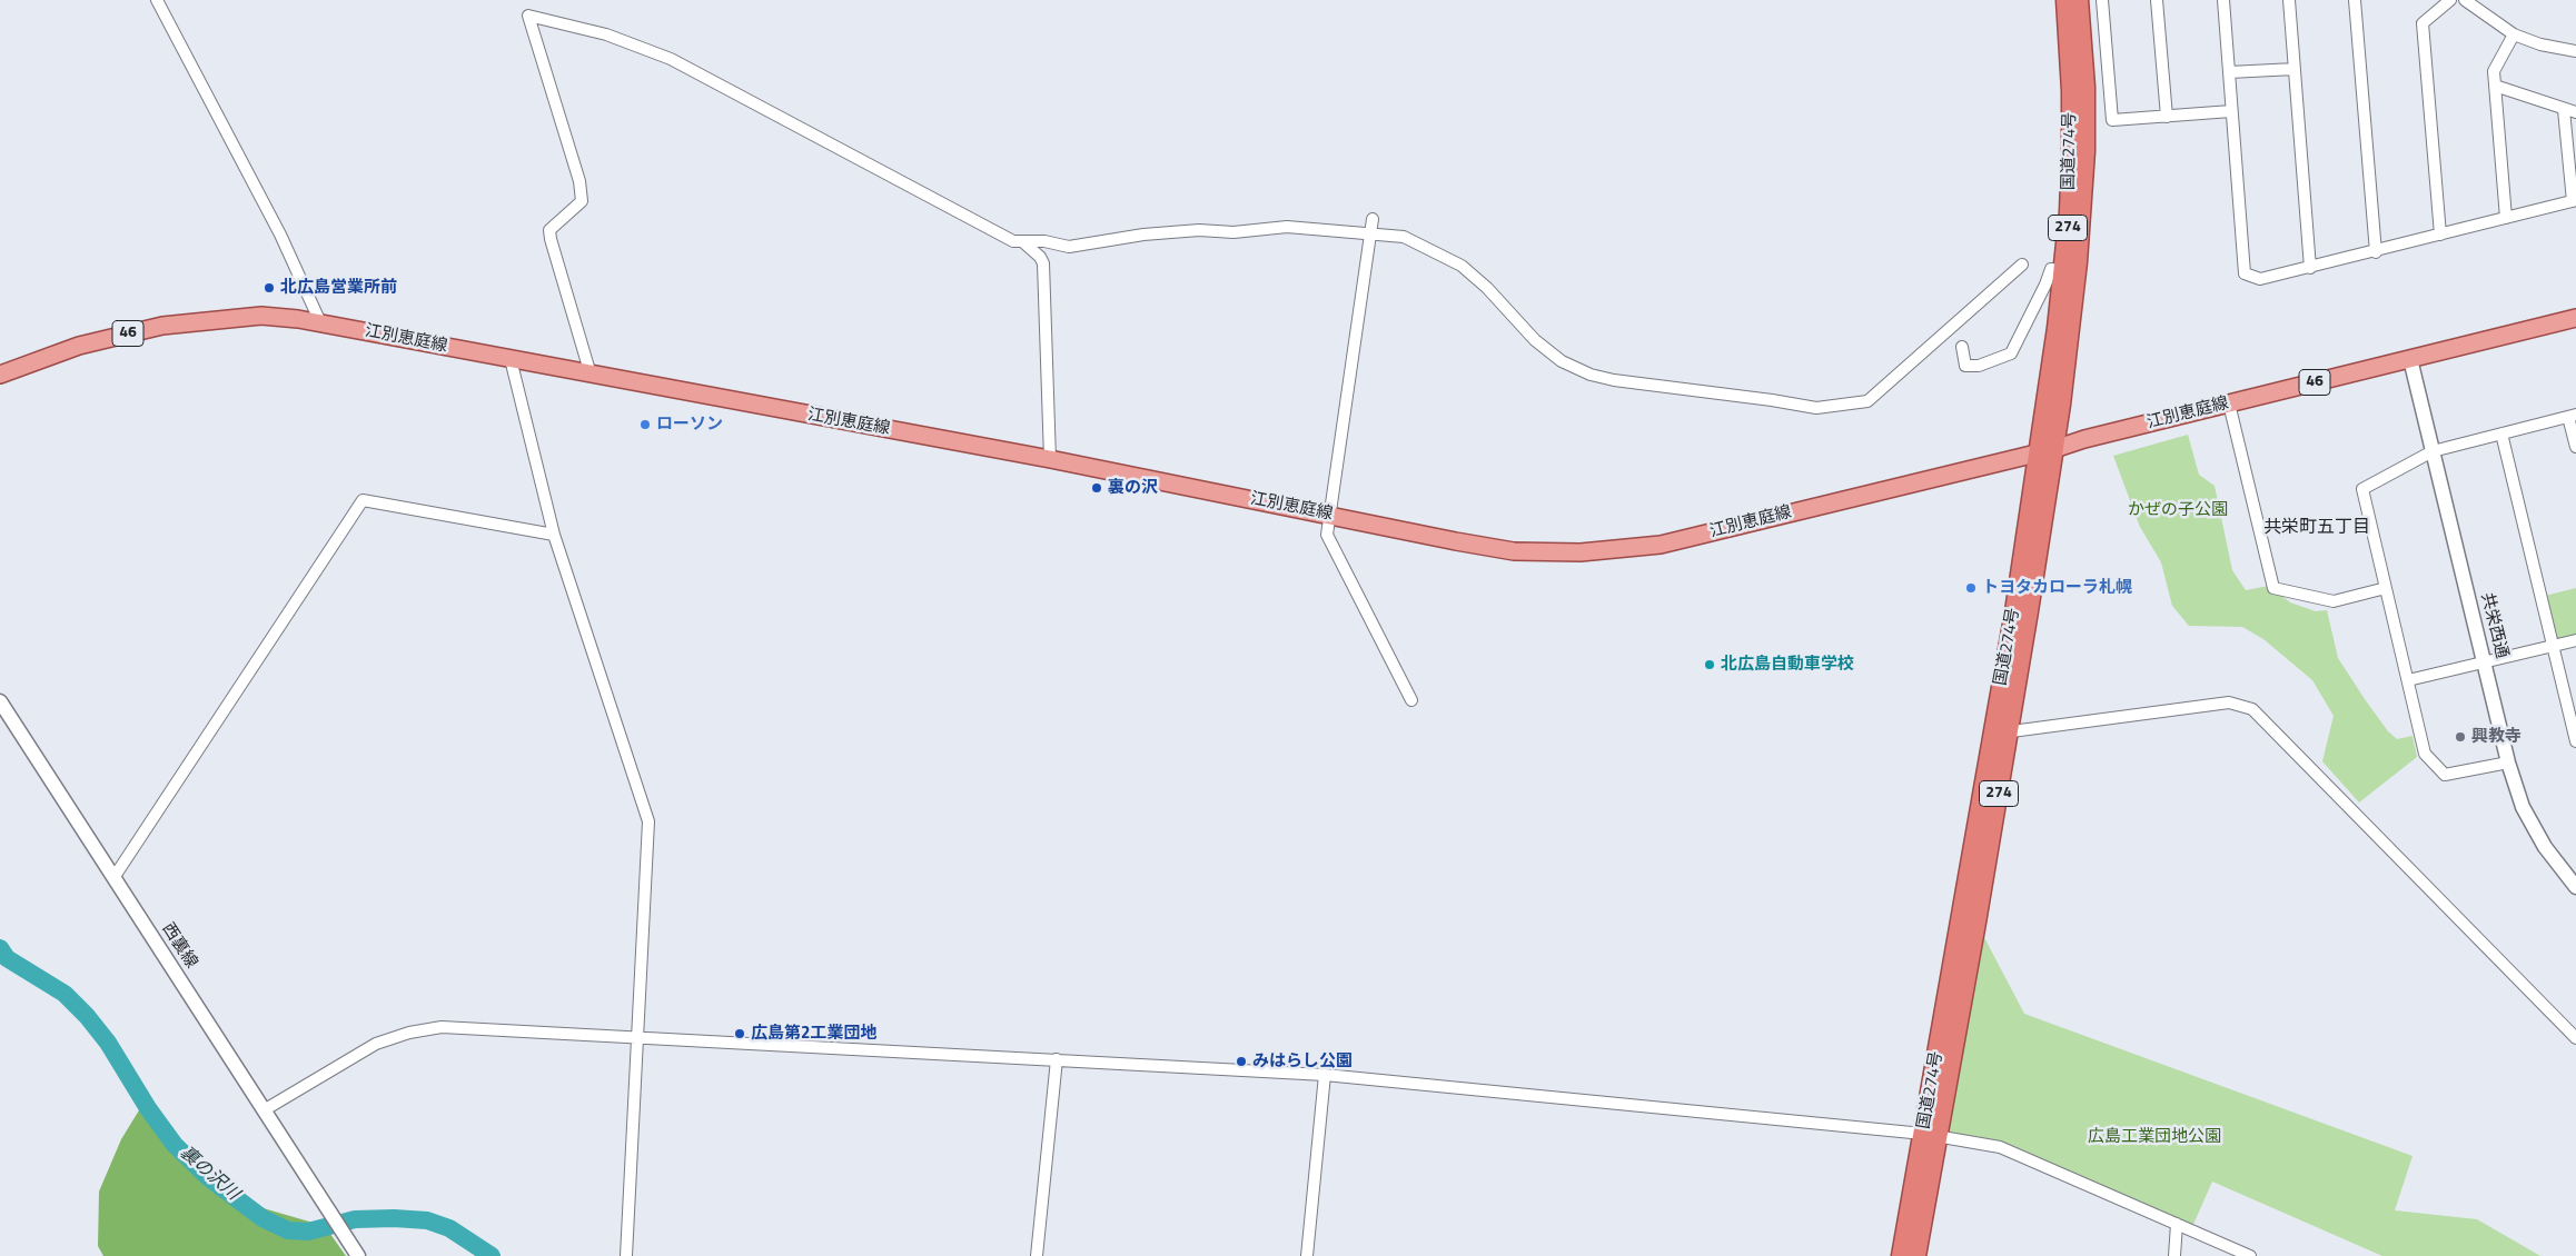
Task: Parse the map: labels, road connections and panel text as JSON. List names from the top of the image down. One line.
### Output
{"streets":{"highway":["国道274号","274"],"main road":["46","江別恵庭線"],"street":["共栄西通","西裏線"]},"crossings":[["国道274号","江別恵庭線"],["江別恵庭線","共栄西通"]],"districts":["共栄町五丁目"],"water":["裏の沢川"],"parks":["かぜの子公園","広島工業団地公園"],"places":["北広島営業所前","ローソン","裏の沢","トヨタカローラ札幌","北広島自動車学校","興教寺","広島第2工業団地","みはらし公園"]}
